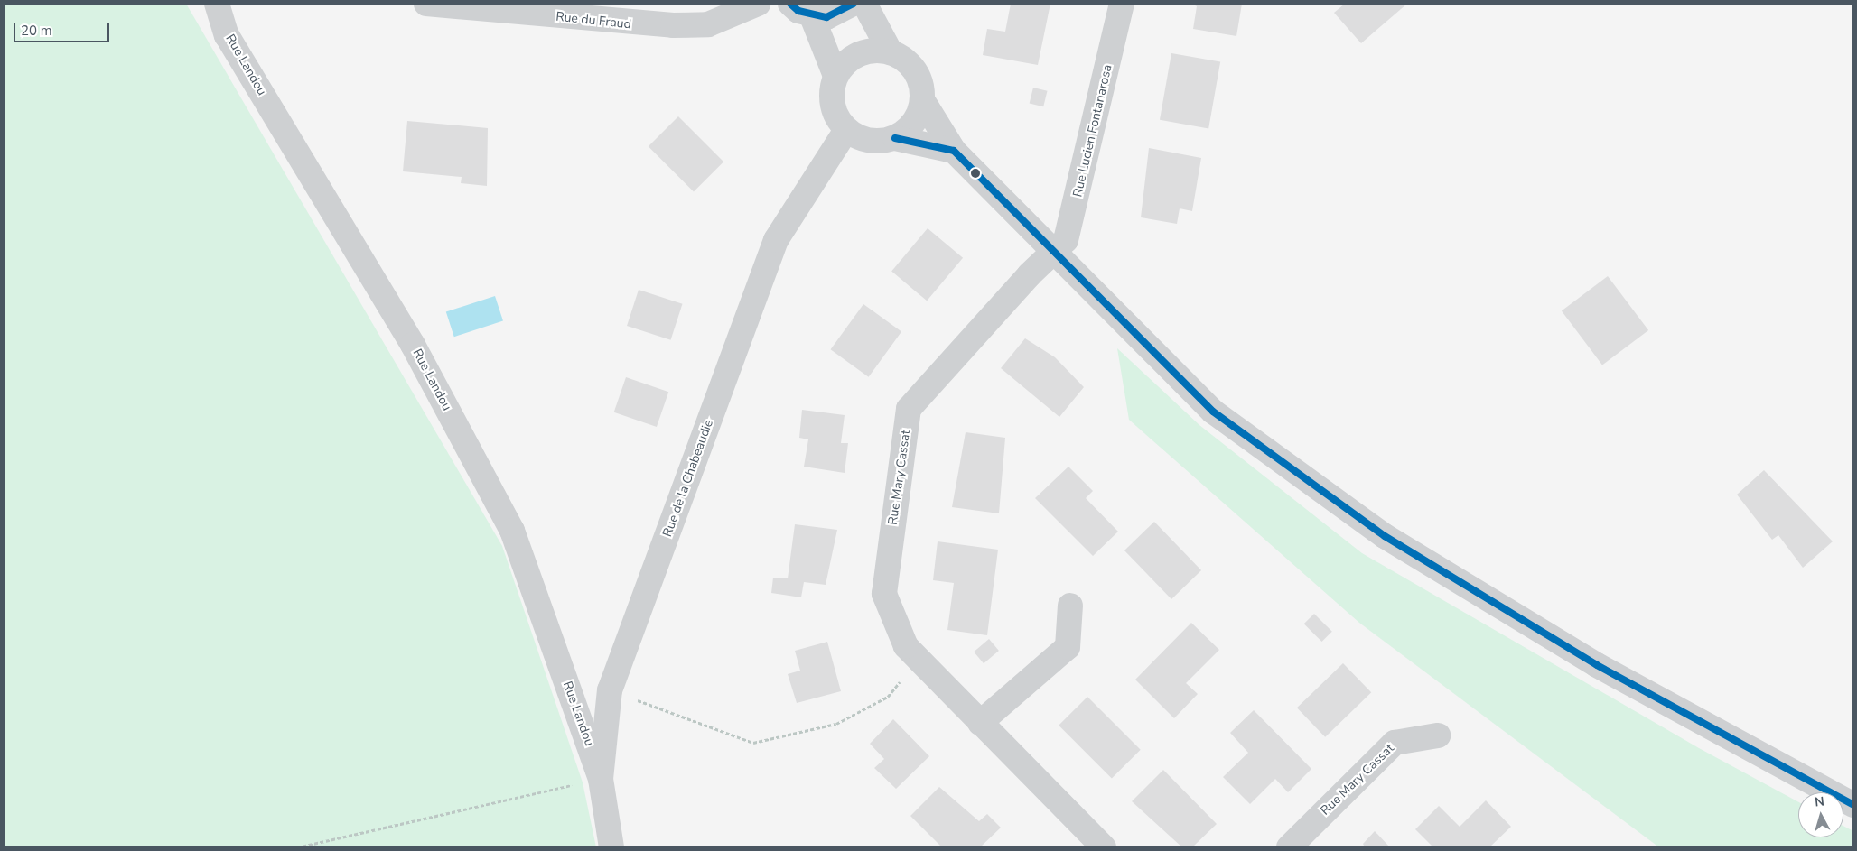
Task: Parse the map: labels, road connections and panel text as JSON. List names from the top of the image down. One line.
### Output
{"streets":{"street":["Rue du Fraud","Rue Landou","Rue Lucien Fontanarosa","Rue Mary Cassat","Rue de la Chabeaudie"]},"crossings":[["Rue Landou","Rue de la Chabeaudie"],["Rue Lucien Fontanarosa","Rue Mary Cassat"]],"scale_bar":"20 m","north":"top"}
